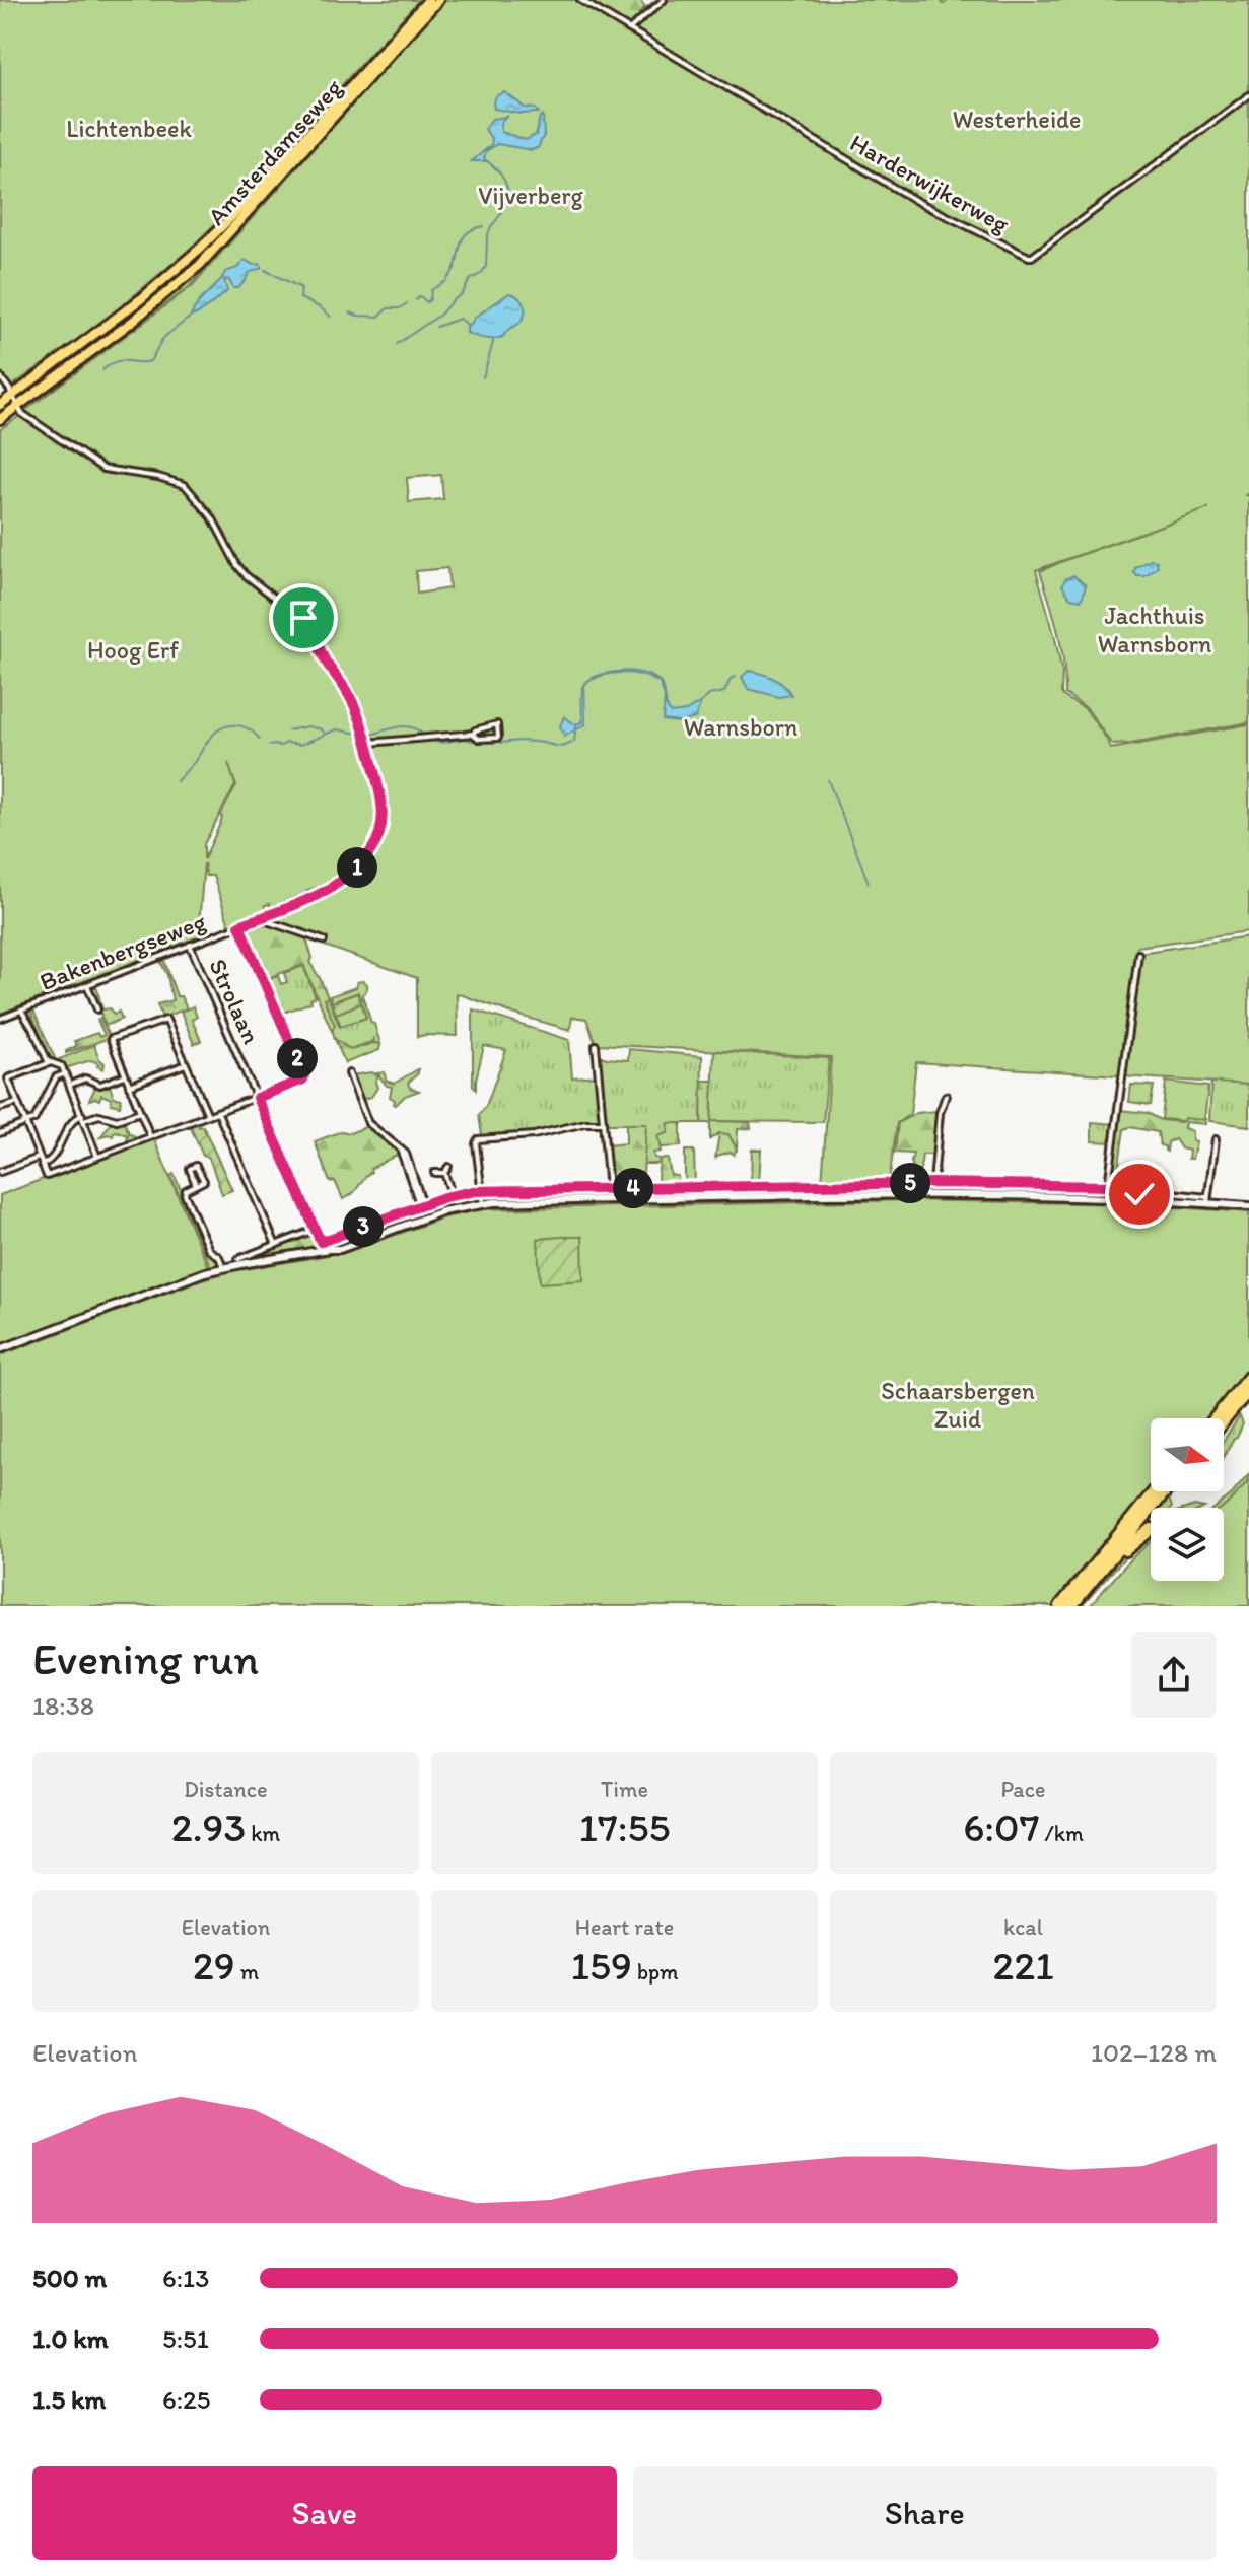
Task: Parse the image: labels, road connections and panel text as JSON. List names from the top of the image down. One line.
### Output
{"streets":{"main road":["Amsterdamseweg"],"street":["Harderwijkerweg","Bakenbergseweg","Strolaan"]},"crossings":[["Amsterdamseweg","Bakenbergseweg"],["Bakenbergseweg","Strolaan"]],"parks":["Westerheide","Lichtenbeek","Vijverberg","Jachthuis Warnsborn","Hoog Erf","Warnsborn","Schaarsbergen Zuid"],"north":"right","page":{"pins":["1","2","5","4","3"],"heading":["Evening run","18:38"],"stats":[["Distance","2.93 km"],["Time","17:55"],["Pace","6:07 /km"],["Elevation","29 m"],["Heart rate","159 bpm"],["kcal","221"]],"chart":["Elevation","102–128 m"],"list":[{"name":"500 m","note":"6:13"},{"name":"1.0 km","note":"5:51"},{"name":"1.5 km","note":"6:25"}],"buttons":["Save","Share"]}}
